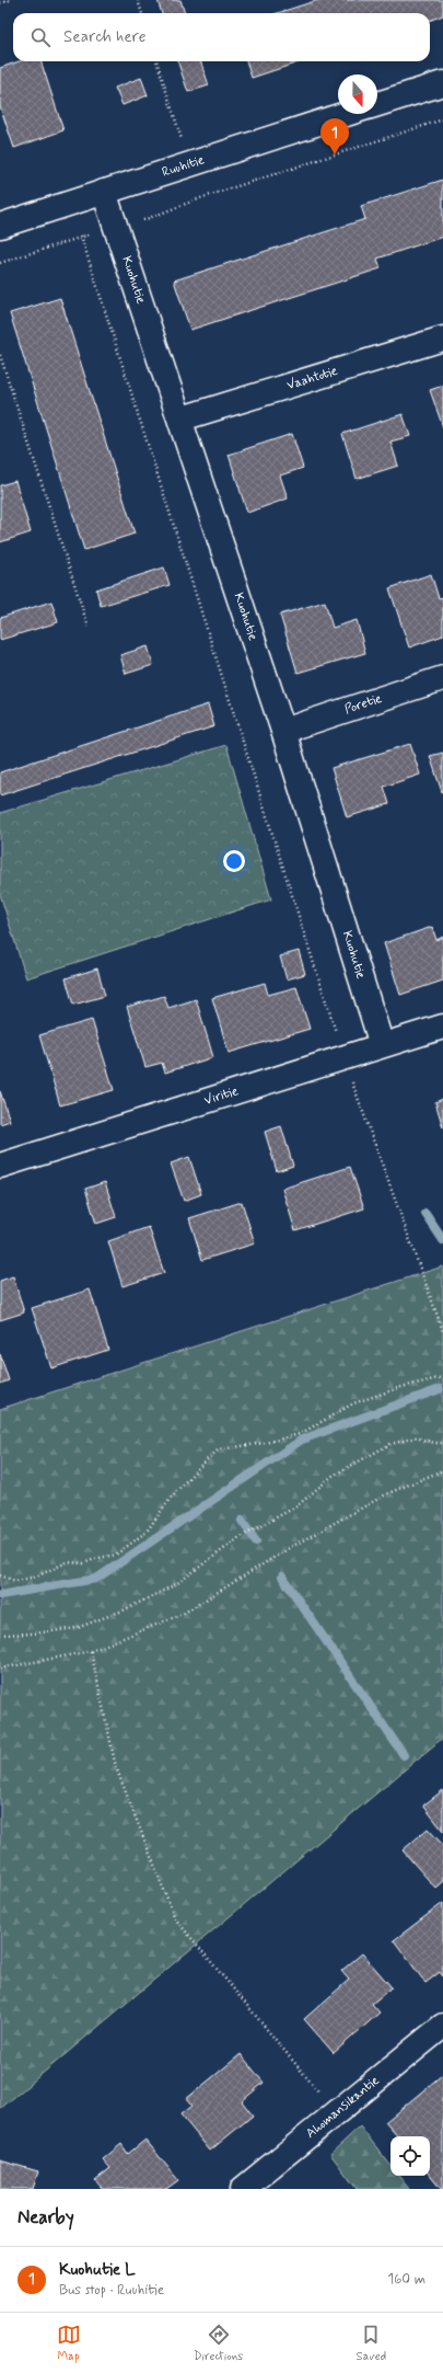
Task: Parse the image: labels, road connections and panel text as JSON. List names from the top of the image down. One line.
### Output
{"streets":{"street":["Ruuhitie","Kuohutie","Vaahtotie","Poretie","Viritie","Ahomansikantie"]},"crossings":[["Ruuhitie","Kuohutie"],["Kuohutie","Vaahtotie"],["Kuohutie","Poretie"],["Kuohutie","Viritie"]],"north":"bottom","page":{"search":"Search here","pins":"1","heading":"Nearby","list":[{"mark":"1","name":"Kuohutie L","note":"Bus stop · Ruuhitie","value":"160 m"}],"nav":["Map","Directions","Saved"]}}
